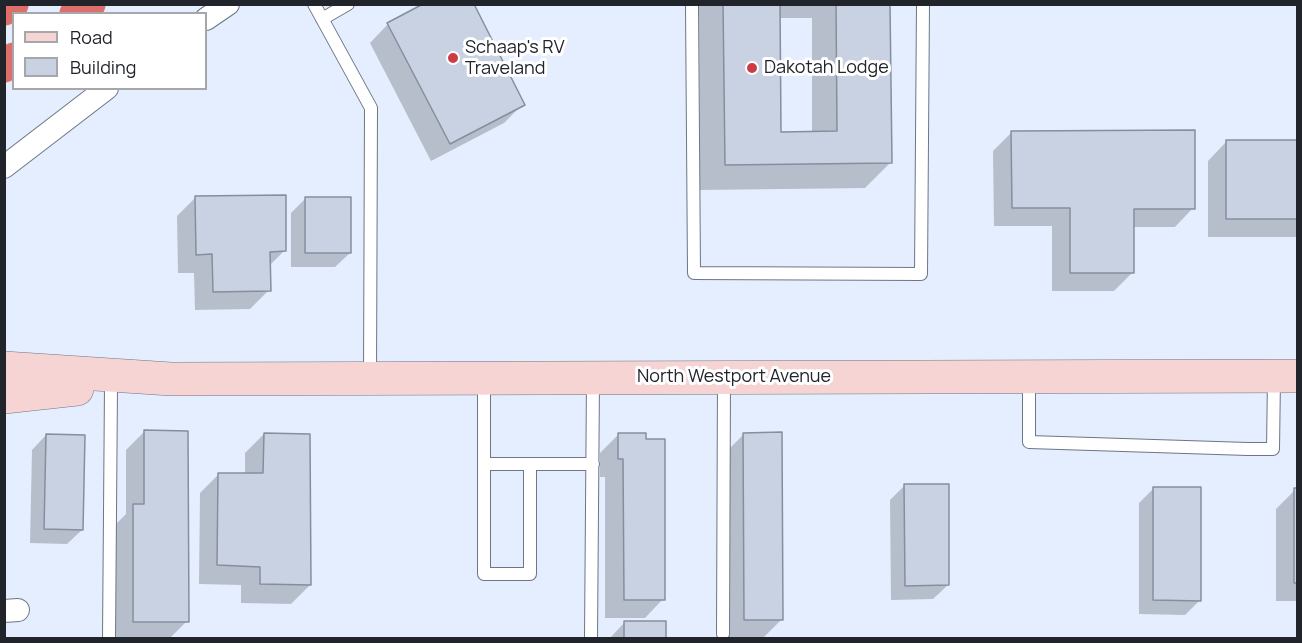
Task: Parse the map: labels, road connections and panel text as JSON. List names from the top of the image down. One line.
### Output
{"streets":{"main road":["North Westport Avenue"]},"places":["Schaap's RV Traveland","Dakotah Lodge"],"legend":["Road","Building"]}
